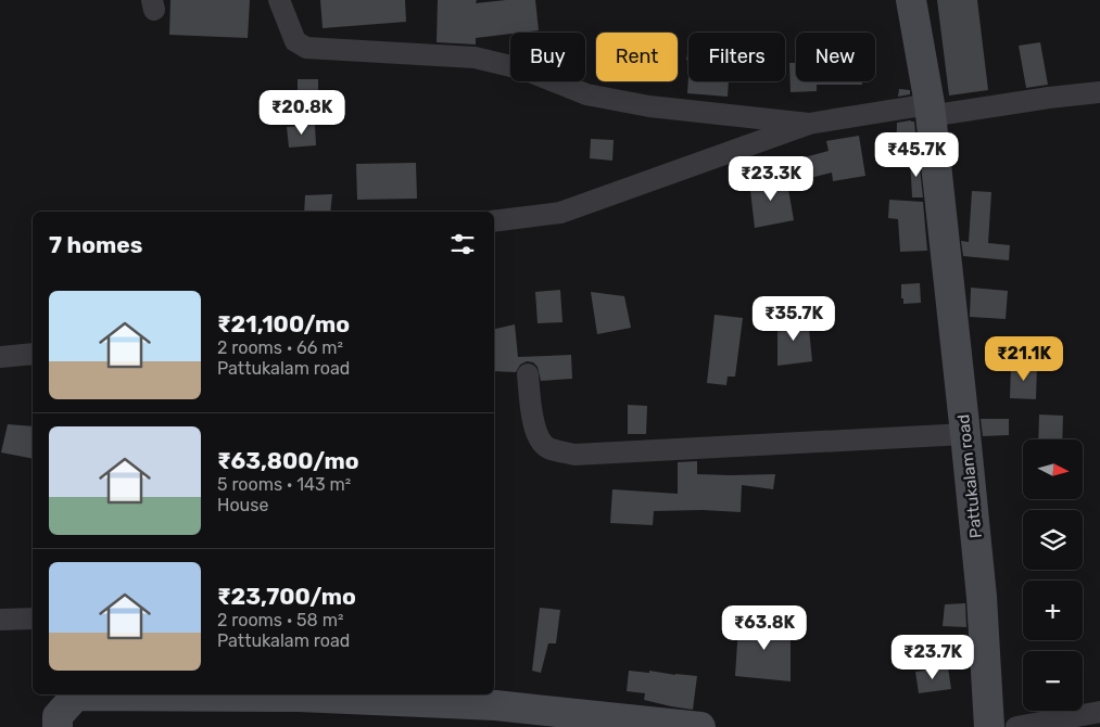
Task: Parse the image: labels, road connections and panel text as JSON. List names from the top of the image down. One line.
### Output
{"streets":{"main road":["Pattukalam road"]},"north":"right","page":{"chip":["Buy","Rent","Filters","New"],"price":["₹20.8K","₹45.7K","₹23.3K","₹35.7K","₹21.1K","₹63.8K","₹23.7K"],"heading":"7 homes","list":[{"name":"₹21,100/mo","note":"2 rooms · 66 m² · Pattukalam road"},{"name":"₹63,800/mo","note":"5 rooms · 143 m² · House"},{"name":"₹23,700/mo","note":"2 rooms · 58 m² · Pattukalam road"}],"map_buttons":["+","−"]}}
